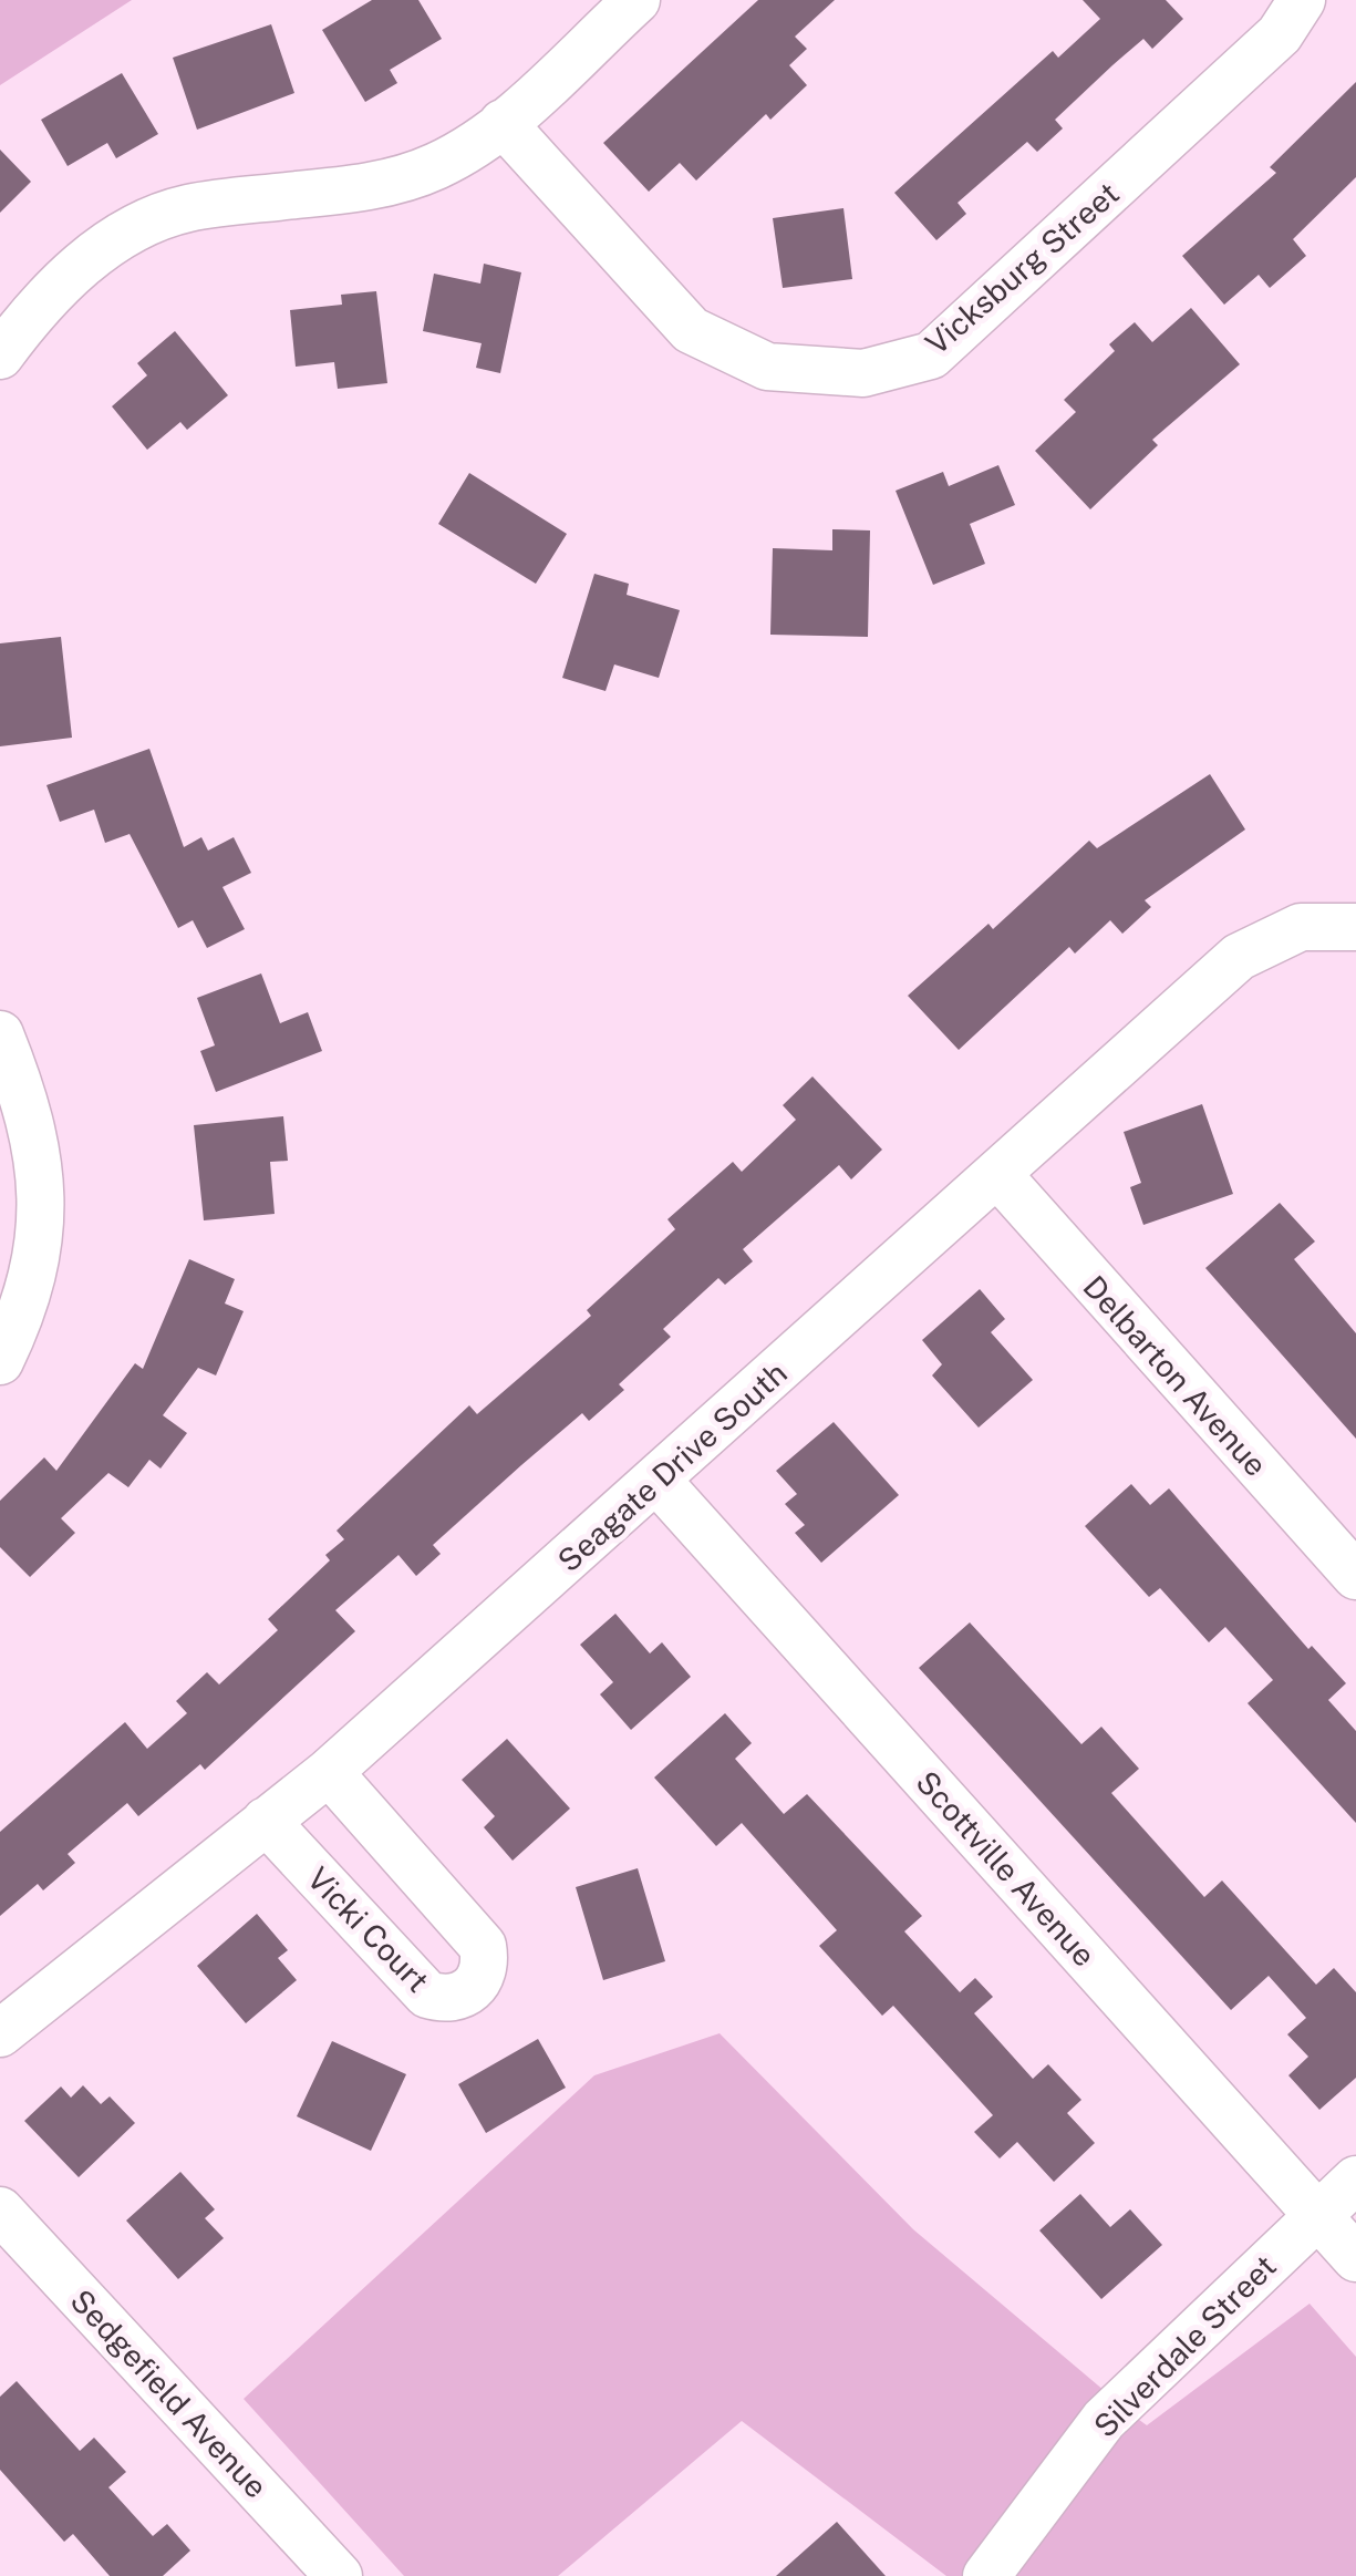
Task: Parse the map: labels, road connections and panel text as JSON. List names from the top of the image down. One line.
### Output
{"streets":{"street":["Vicksburg Street","Delbarton Avenue","Seagate Drive South","Scottville Avenue","Vicki Court","Silverdale Street","Sedgefield Avenue"]},"crossings":[["Delbarton Avenue","Seagate Drive South"],["Seagate Drive South","Scottville Avenue"],["Seagate Drive South","Vicki Court"],["Scottville Avenue","Silverdale Street"]]}
